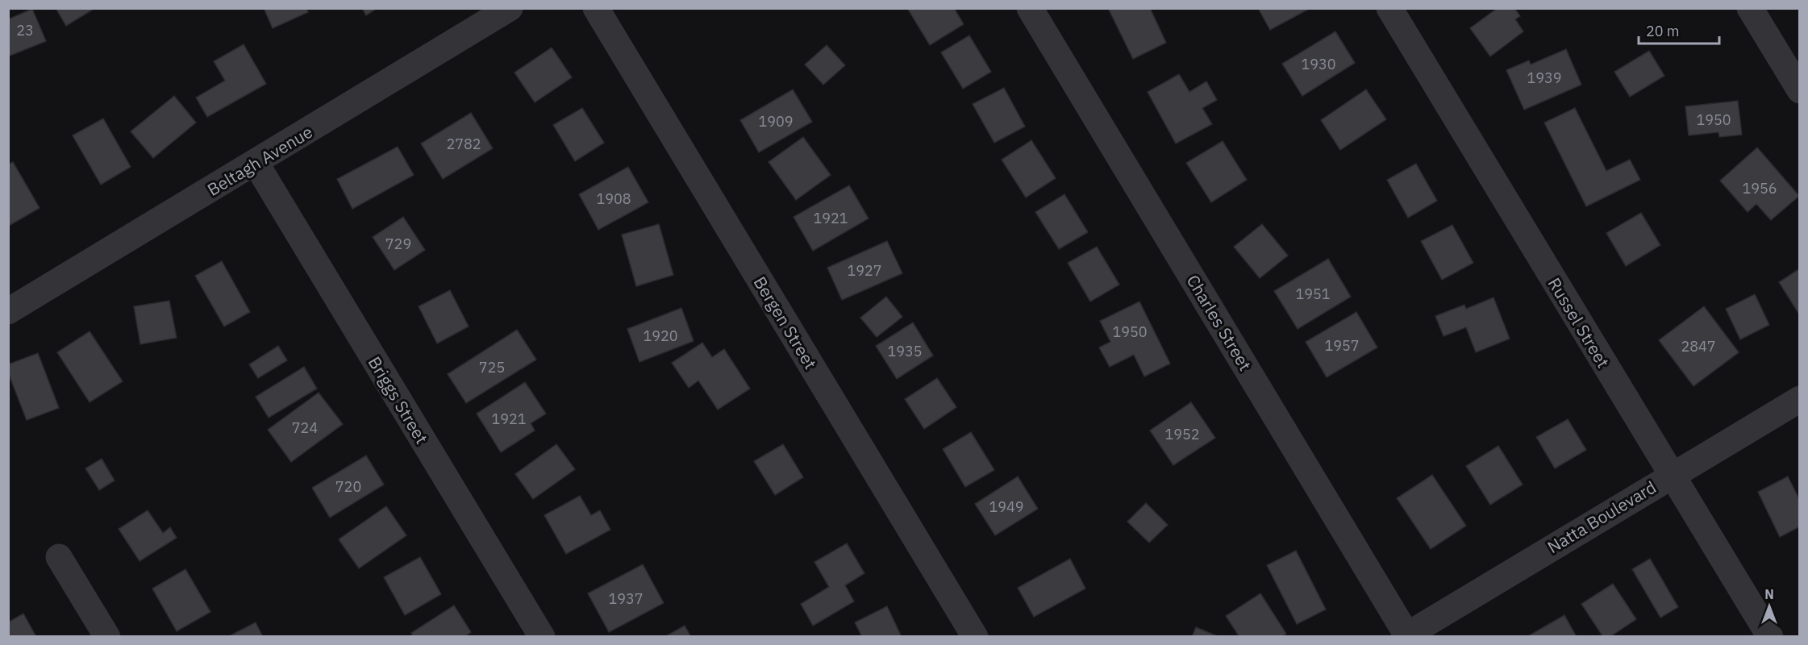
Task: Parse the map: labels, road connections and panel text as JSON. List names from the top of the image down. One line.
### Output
{"streets":{"street":["Beltagh Avenue","Bergen Street","Charles Street","Russel Street","Briggs Street","Natta Boulevard"]},"crossings":[["Beltagh Avenue","Briggs Street"],["Charles Street","Natta Boulevard"],["Russel Street","Natta Boulevard"]],"house_numbers":["23","1930","1939","1950","1909","2782","1956","1908","1921","729","1927","1951","1950","1920","1957","2847","1935","725","1921","724","1952","720","1949","1937"],"scale_bar":"20 m","north":"top"}
